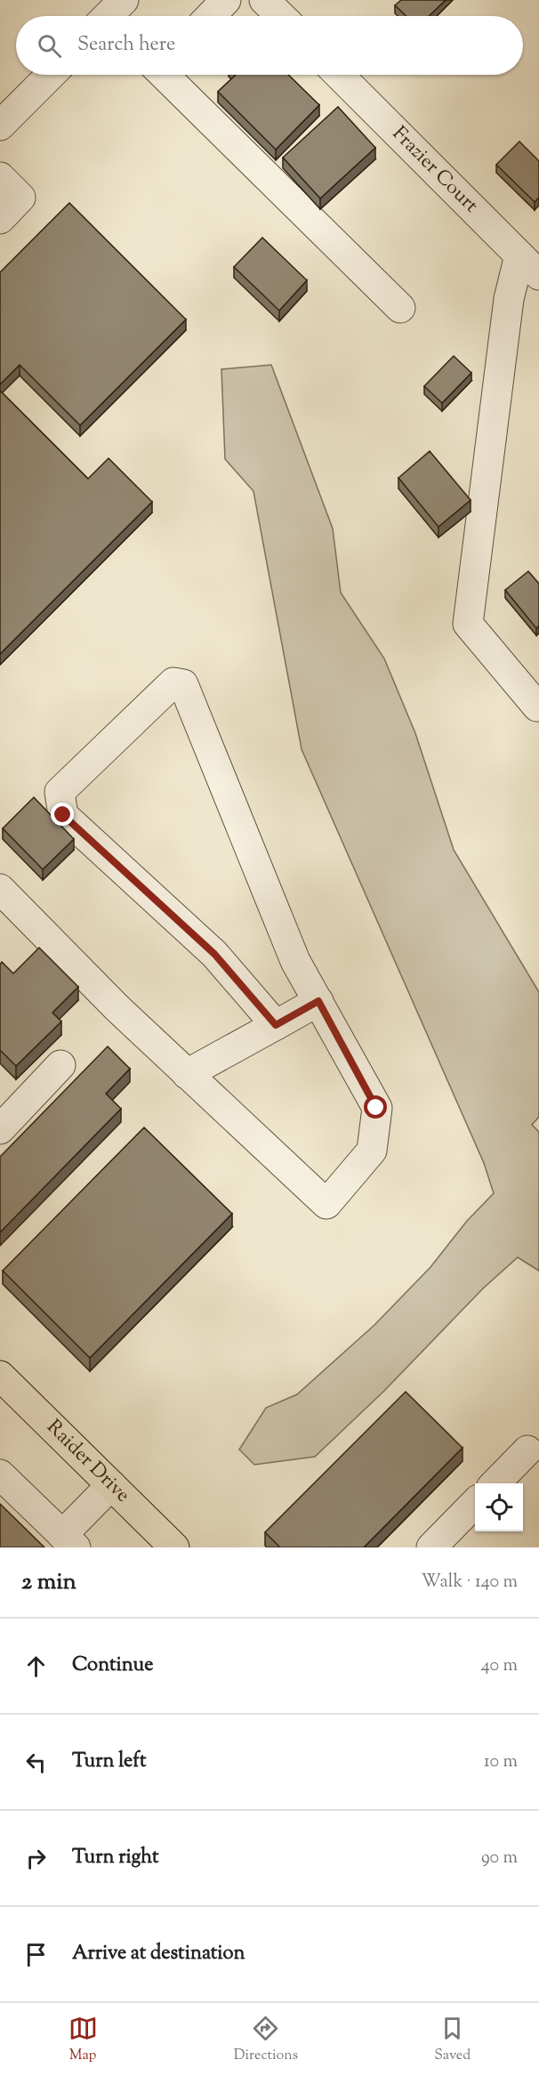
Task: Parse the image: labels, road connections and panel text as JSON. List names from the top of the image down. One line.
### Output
{"streets":{"main road":["Raider Drive"],"street":["Frazier Court"]},"page":{"search":"Search here","heading":["2 min","Walk · 140 m"],"list":[["Continue","40 m"],["Turn left","10 m"],["Turn right","90 m"],"Arrive at destination"],"nav":["Map","Directions","Saved"]}}
